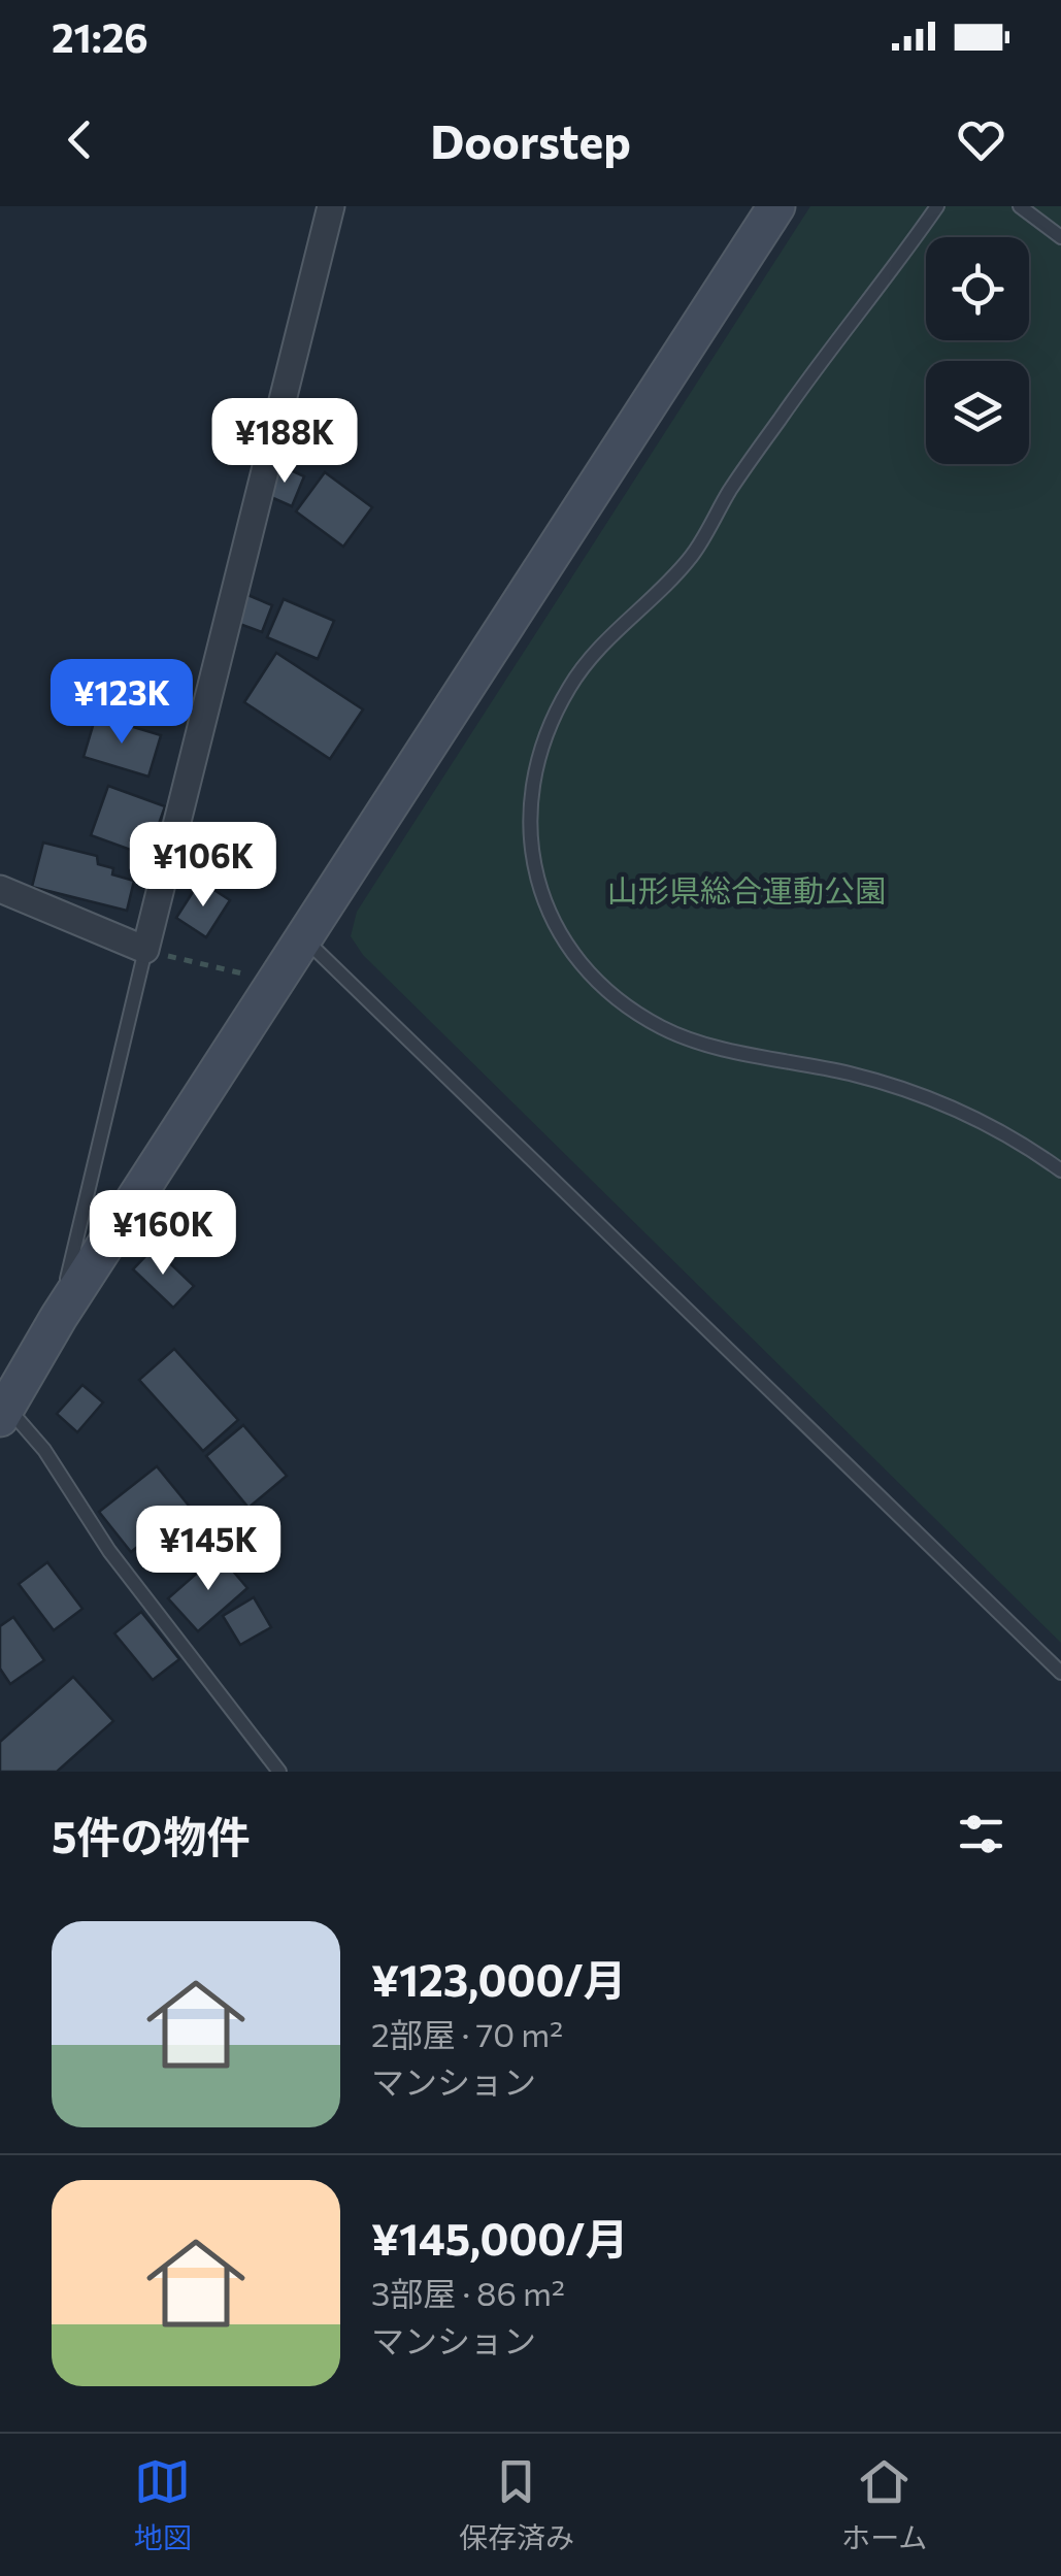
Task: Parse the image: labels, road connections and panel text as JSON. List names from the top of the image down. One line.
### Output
{"parks":["山形県総合運動公園"],"page":{"status":"21:26","header":"Doorstep","price":["¥188K","¥123K","¥106K","¥160K","¥145K"],"heading":"5件の物件","list":[{"name":"¥123,000/月","note":"2部屋 · 70 m² · マンション"},{"name":"¥145,000/月","note":"3部屋 · 86 m² · マンション"}],"tabs":["地図","保存済み","ホーム"]}}
